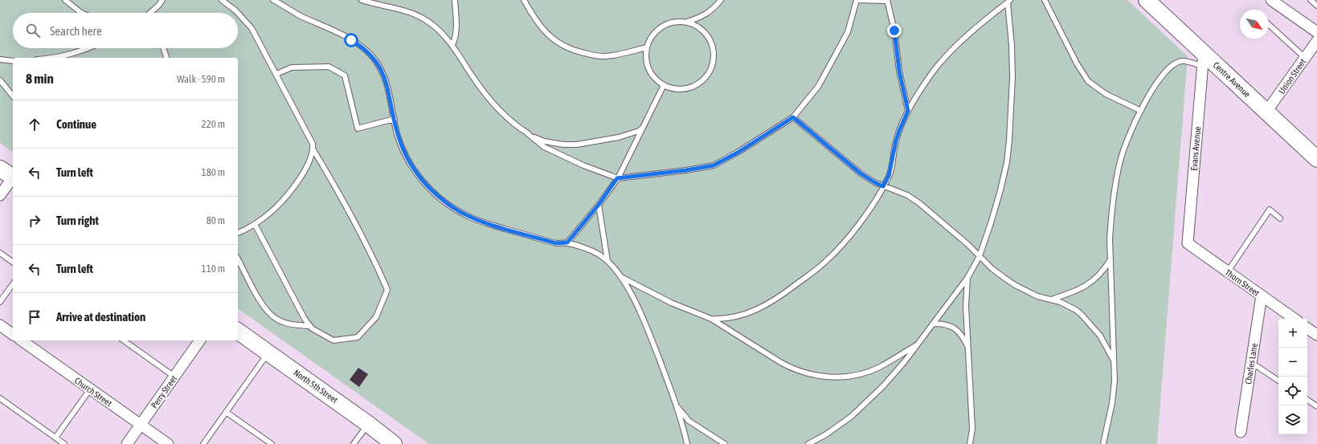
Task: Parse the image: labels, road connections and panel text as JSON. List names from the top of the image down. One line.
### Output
{"streets":{"main road":["Centre Avenue","North 5th Street"],"street":["Union Street","Evans Avenue","Thorn Street","Charles Lane","Church Street","Perry Street"]},"crossings":[["Union Street","Centre Avenue"],["Centre Avenue","Evans Avenue"],["Evans Avenue","Thorn Street"],["Thorn Street","Charles Lane"],["Church Street","Perry Street"]],"north":"bottom right","page":{"search":"Search here","heading":["8 min","Walk · 590 m"],"list":[["Continue","220 m"],["Turn left","180 m"],["Turn right","80 m"],["Turn left","110 m"],"Arrive at destination"],"map_buttons":["+","−"]}}
